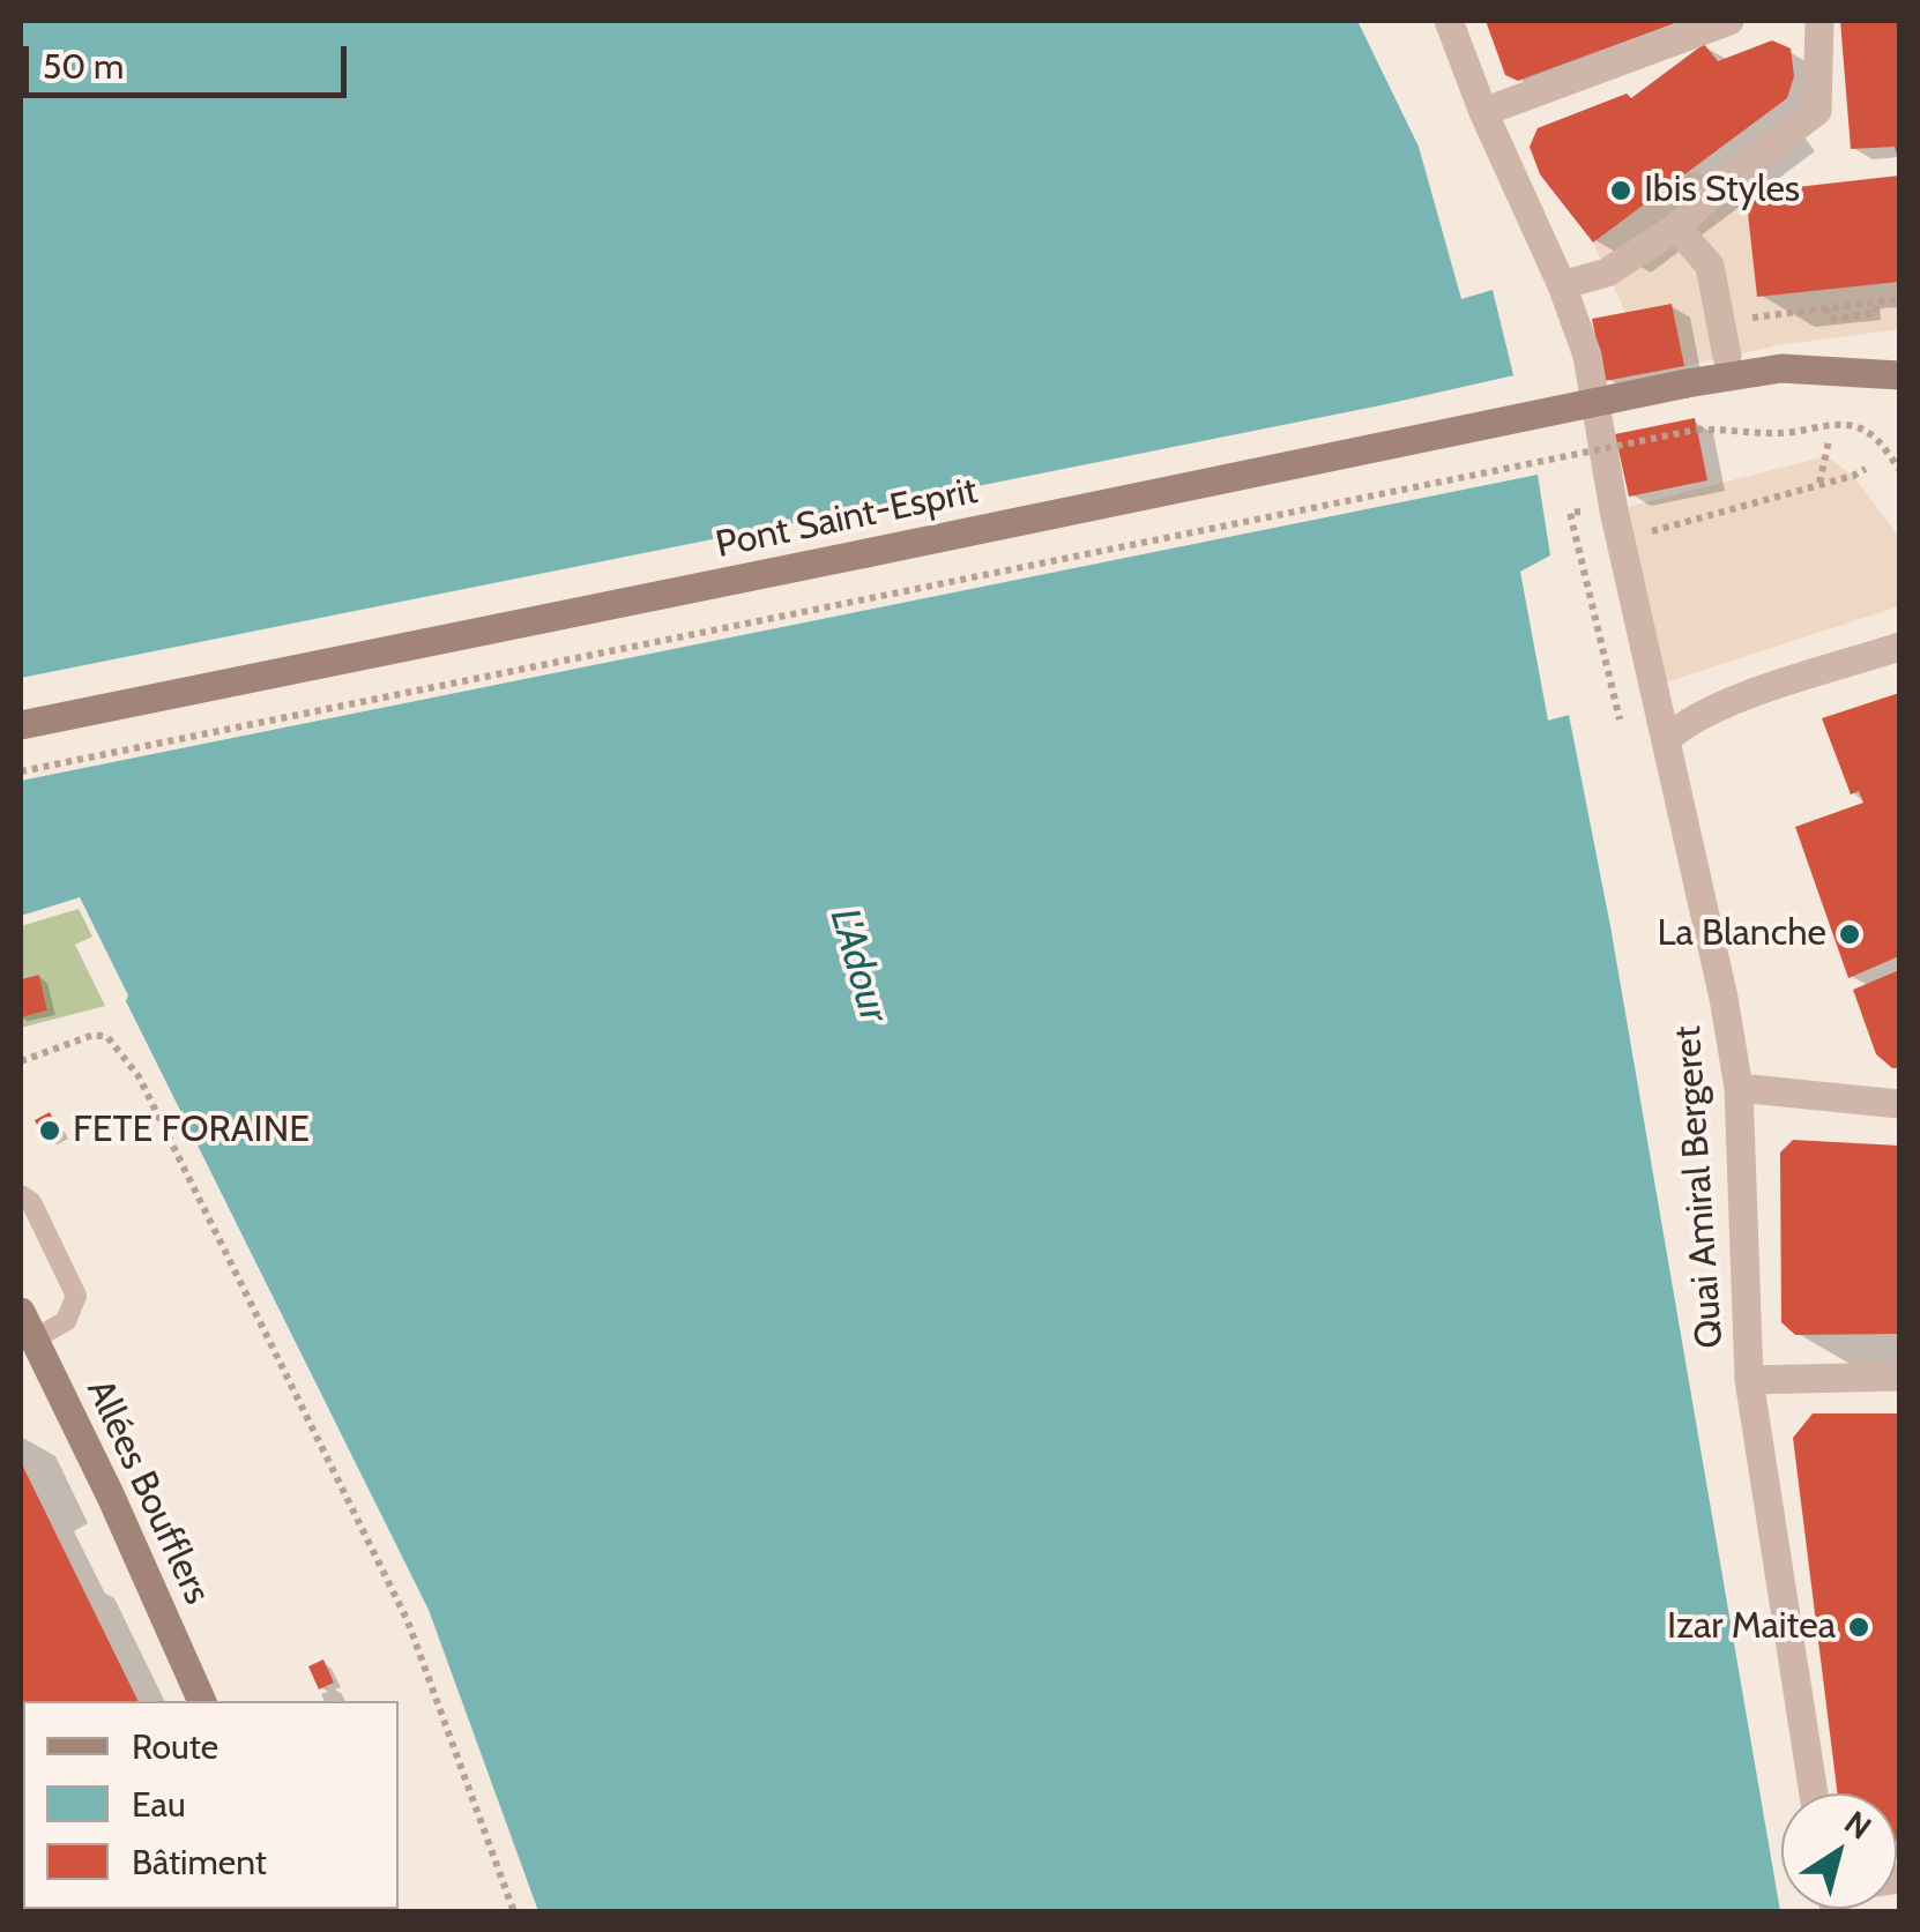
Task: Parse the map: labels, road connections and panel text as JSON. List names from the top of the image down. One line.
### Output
{"streets":{"main road":["Pont Saint-Esprit","Allées Boufflers"],"street":["Quai Amiral Bergeret"]},"water":["L'Adour"],"places":["Ibis Styles","La Blanche","FETE FORAINE","Izar Maitea"],"legend":["Route","Eau","Bâtiment"],"scale_bar":"50 m","north":"top right"}
